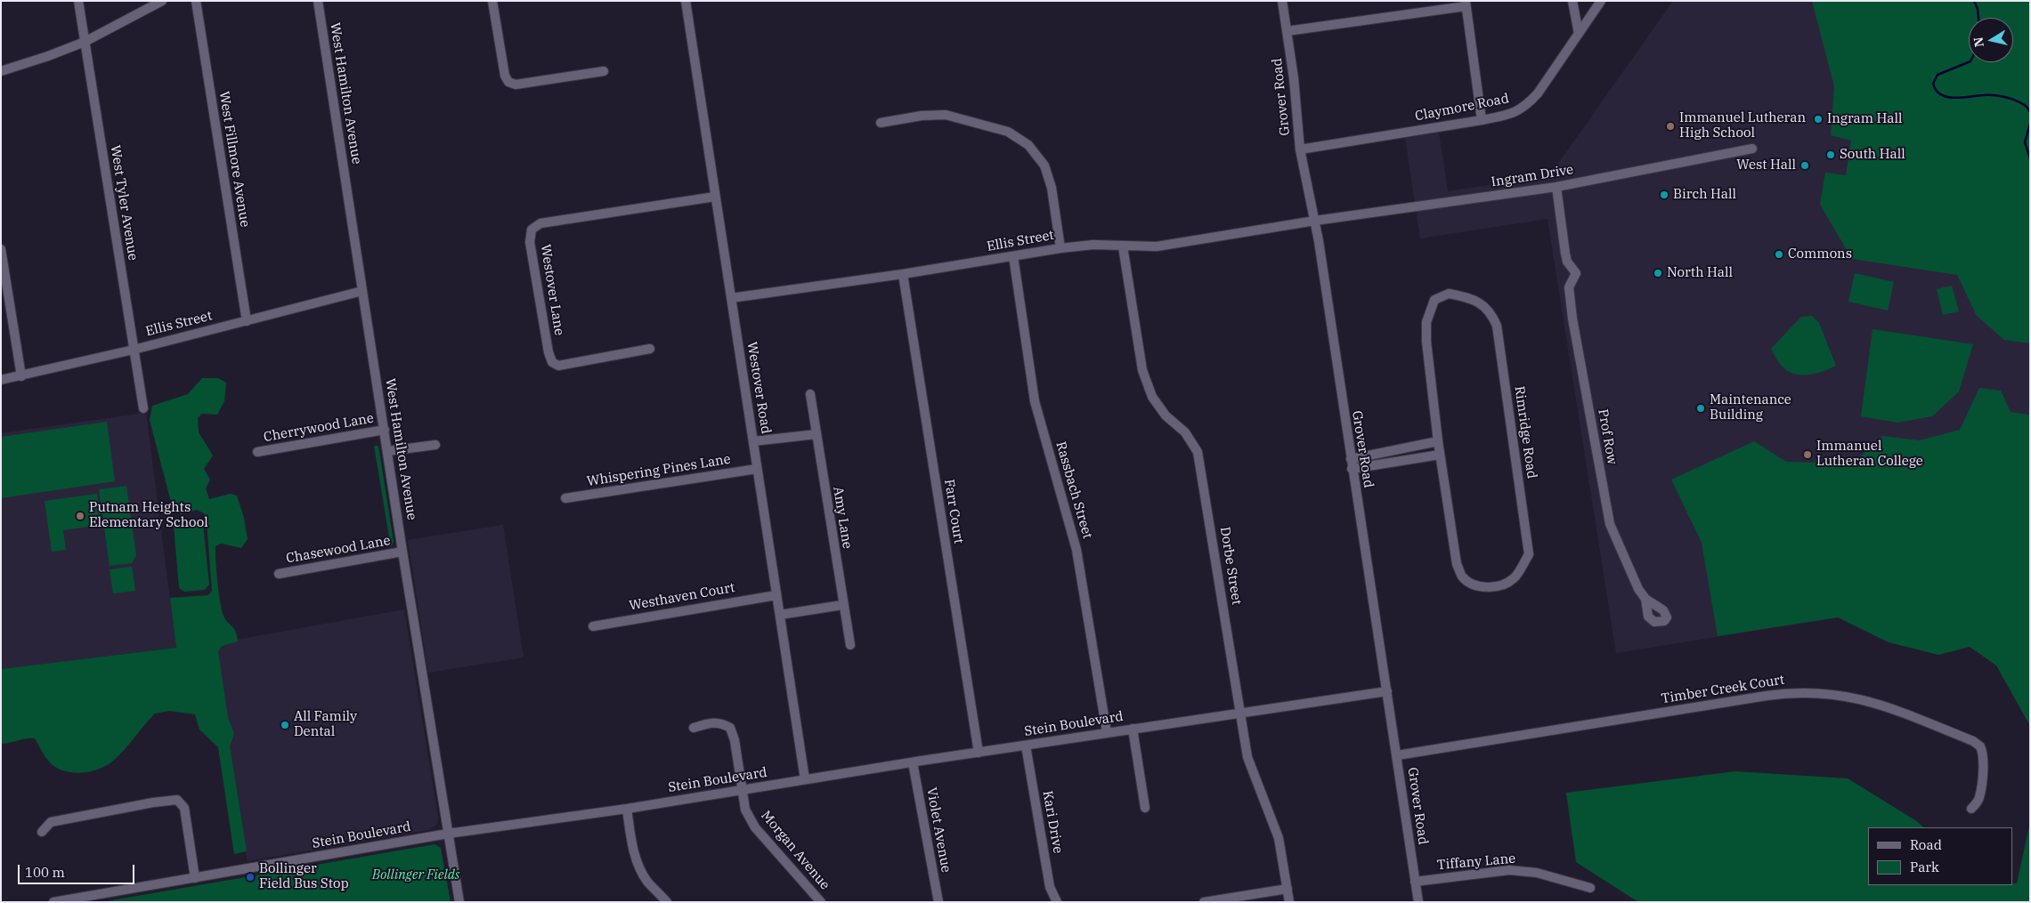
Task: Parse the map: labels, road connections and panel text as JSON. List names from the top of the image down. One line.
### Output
{"streets":{"street":["West Hamilton Avenue","Grover Road","Claymore Road","West Fillmore Avenue","Ingram Drive","West Tyler Avenue","Ellis Street","Westover Lane","Westover Road","Cherrywood Lane","Rimridge Road","Prof Row","Whispering Pines Lane","Rassbach Street","Farr Court","Amy Lane","Chasewood Lane","Dorbe Street","Westhaven Court","Timber Creek Court","Stein Boulevard","Kari Drive","Violet Avenue","Morgan Avenue","Tiffany Lane"]},"crossings":[["West Hamilton Avenue","Ellis Street"],["West Hamilton Avenue","Cherrywood Lane"],["West Hamilton Avenue","Chasewood Lane"],["West Hamilton Avenue","Stein Boulevard"],["Grover Road","Claymore Road"],["Grover Road","Ingram Drive"],["Grover Road","Ellis Street"],["Grover Road","Timber Creek Court"],["Grover Road","Stein Boulevard"],["Grover Road","Tiffany Lane"],["West Fillmore Avenue","Ellis Street"],["Ingram Drive","Ellis Street"],["Ingram Drive","Prof Row"],["West Tyler Avenue","Ellis Street"],["Ellis Street","Westover Road"],["Ellis Street","Rassbach Street"],["Ellis Street","Farr Court"],["Ellis Street","Dorbe Street"],["Westover Lane","Westover Road"],["Westover Road","Whispering Pines Lane"],["Westover Road","Westhaven Court"],["Westover Road","Stein Boulevard"],["Rassbach Street","Stein Boulevard"],["Farr Court","Stein Boulevard"],["Dorbe Street","Stein Boulevard"],["Stein Boulevard","Kari Drive"],["Stein Boulevard","Violet Avenue"],["Stein Boulevard","Morgan Avenue"]],"parks":["Bollinger Fields"],"places":["Ingram Hall","Immanuel Lutheran High School","South Hall","West Hall","Birch Hall","Commons","North Hall","Maintenance Building","Immanuel Lutheran College","Putnam Heights Elementary School","All Family Dental","Bollinger Field Bus Stop"],"legend":["Road","Park"],"scale_bar":"100 m","north":"left"}
